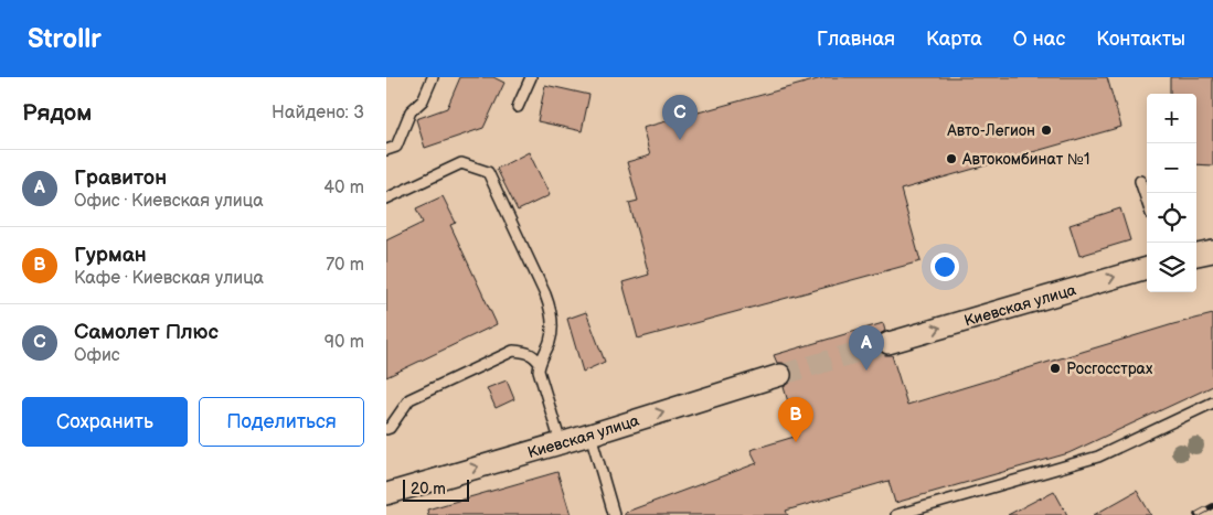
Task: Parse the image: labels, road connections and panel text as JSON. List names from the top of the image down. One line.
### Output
{"streets":{"street":["Киевская улица"]},"one_way":["Киевская улица"],"places":["Авто-Легион","Автокомбинат №1","Росгосстрах"],"scale_bar":"20 m","page":{"header":"Strollr","nav":["Главная","Карта","О нас","Контакты"],"heading":["Рядом","Найдено: 3"],"map_buttons":["+","−"],"pins":["C","A","B"],"list":[{"mark":"A","name":"Гравитон","note":"Офис · Киевская улица","value":"40 m"},{"mark":"B","name":"Гурман","note":"Кафе · Киевская улица","value":"70 m"},{"mark":"C","name":"Самолет Плюс","note":"Офис","value":"90 m"}],"buttons":["Сохранить","Поделиться"],"scale":"20 m"}}
